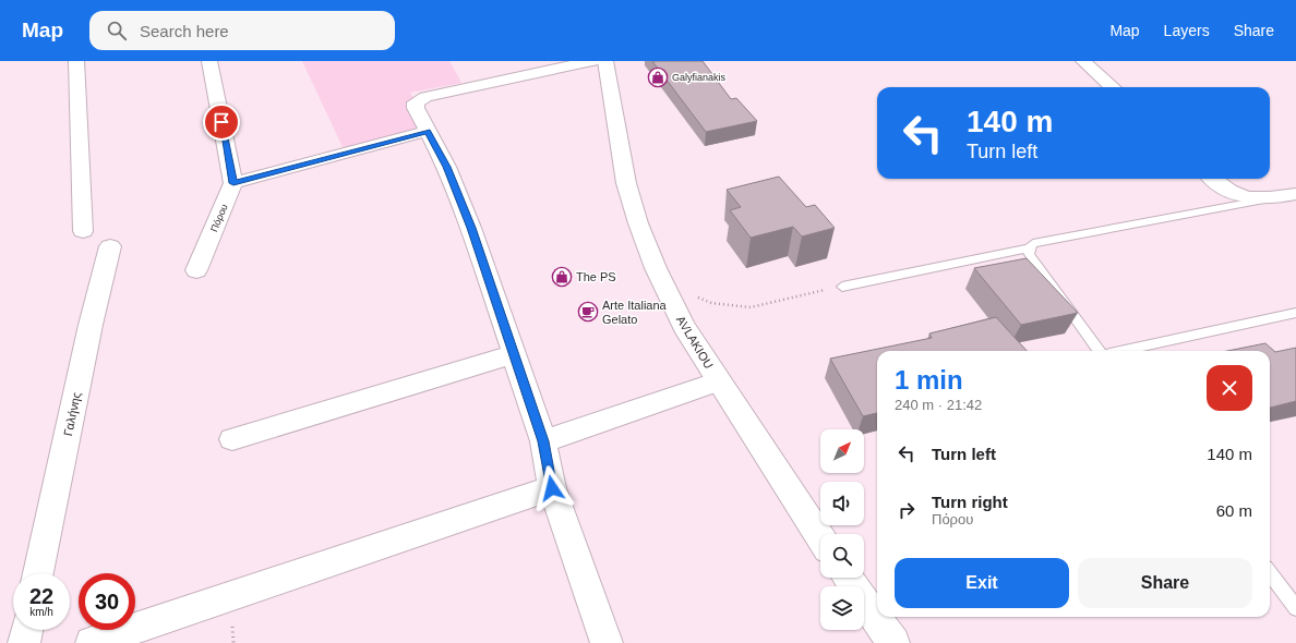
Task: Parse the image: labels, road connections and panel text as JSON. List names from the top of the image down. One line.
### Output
{"streets":{"street":["Πόρου","AVLAKIOU","Γαλήνης"]},"places":{"shop":["Galyfianakis","The PS"],"cafe":["Arte Italiana Gelato"]},"north":"top right","page":{"header":"Map","search":"Search here","nav":["Map","Layers","Share"],"turn":["140 m","Turn left"],"heading":["1 min","240 m · 21:42"],"list":[{"name":"Turn left","value":"140 m"},{"name":"Turn right","note":"Πόρου","value":"60 m"}],"buttons":["Exit","Share"],"speed":"22 km/h","limit":"30"}}
